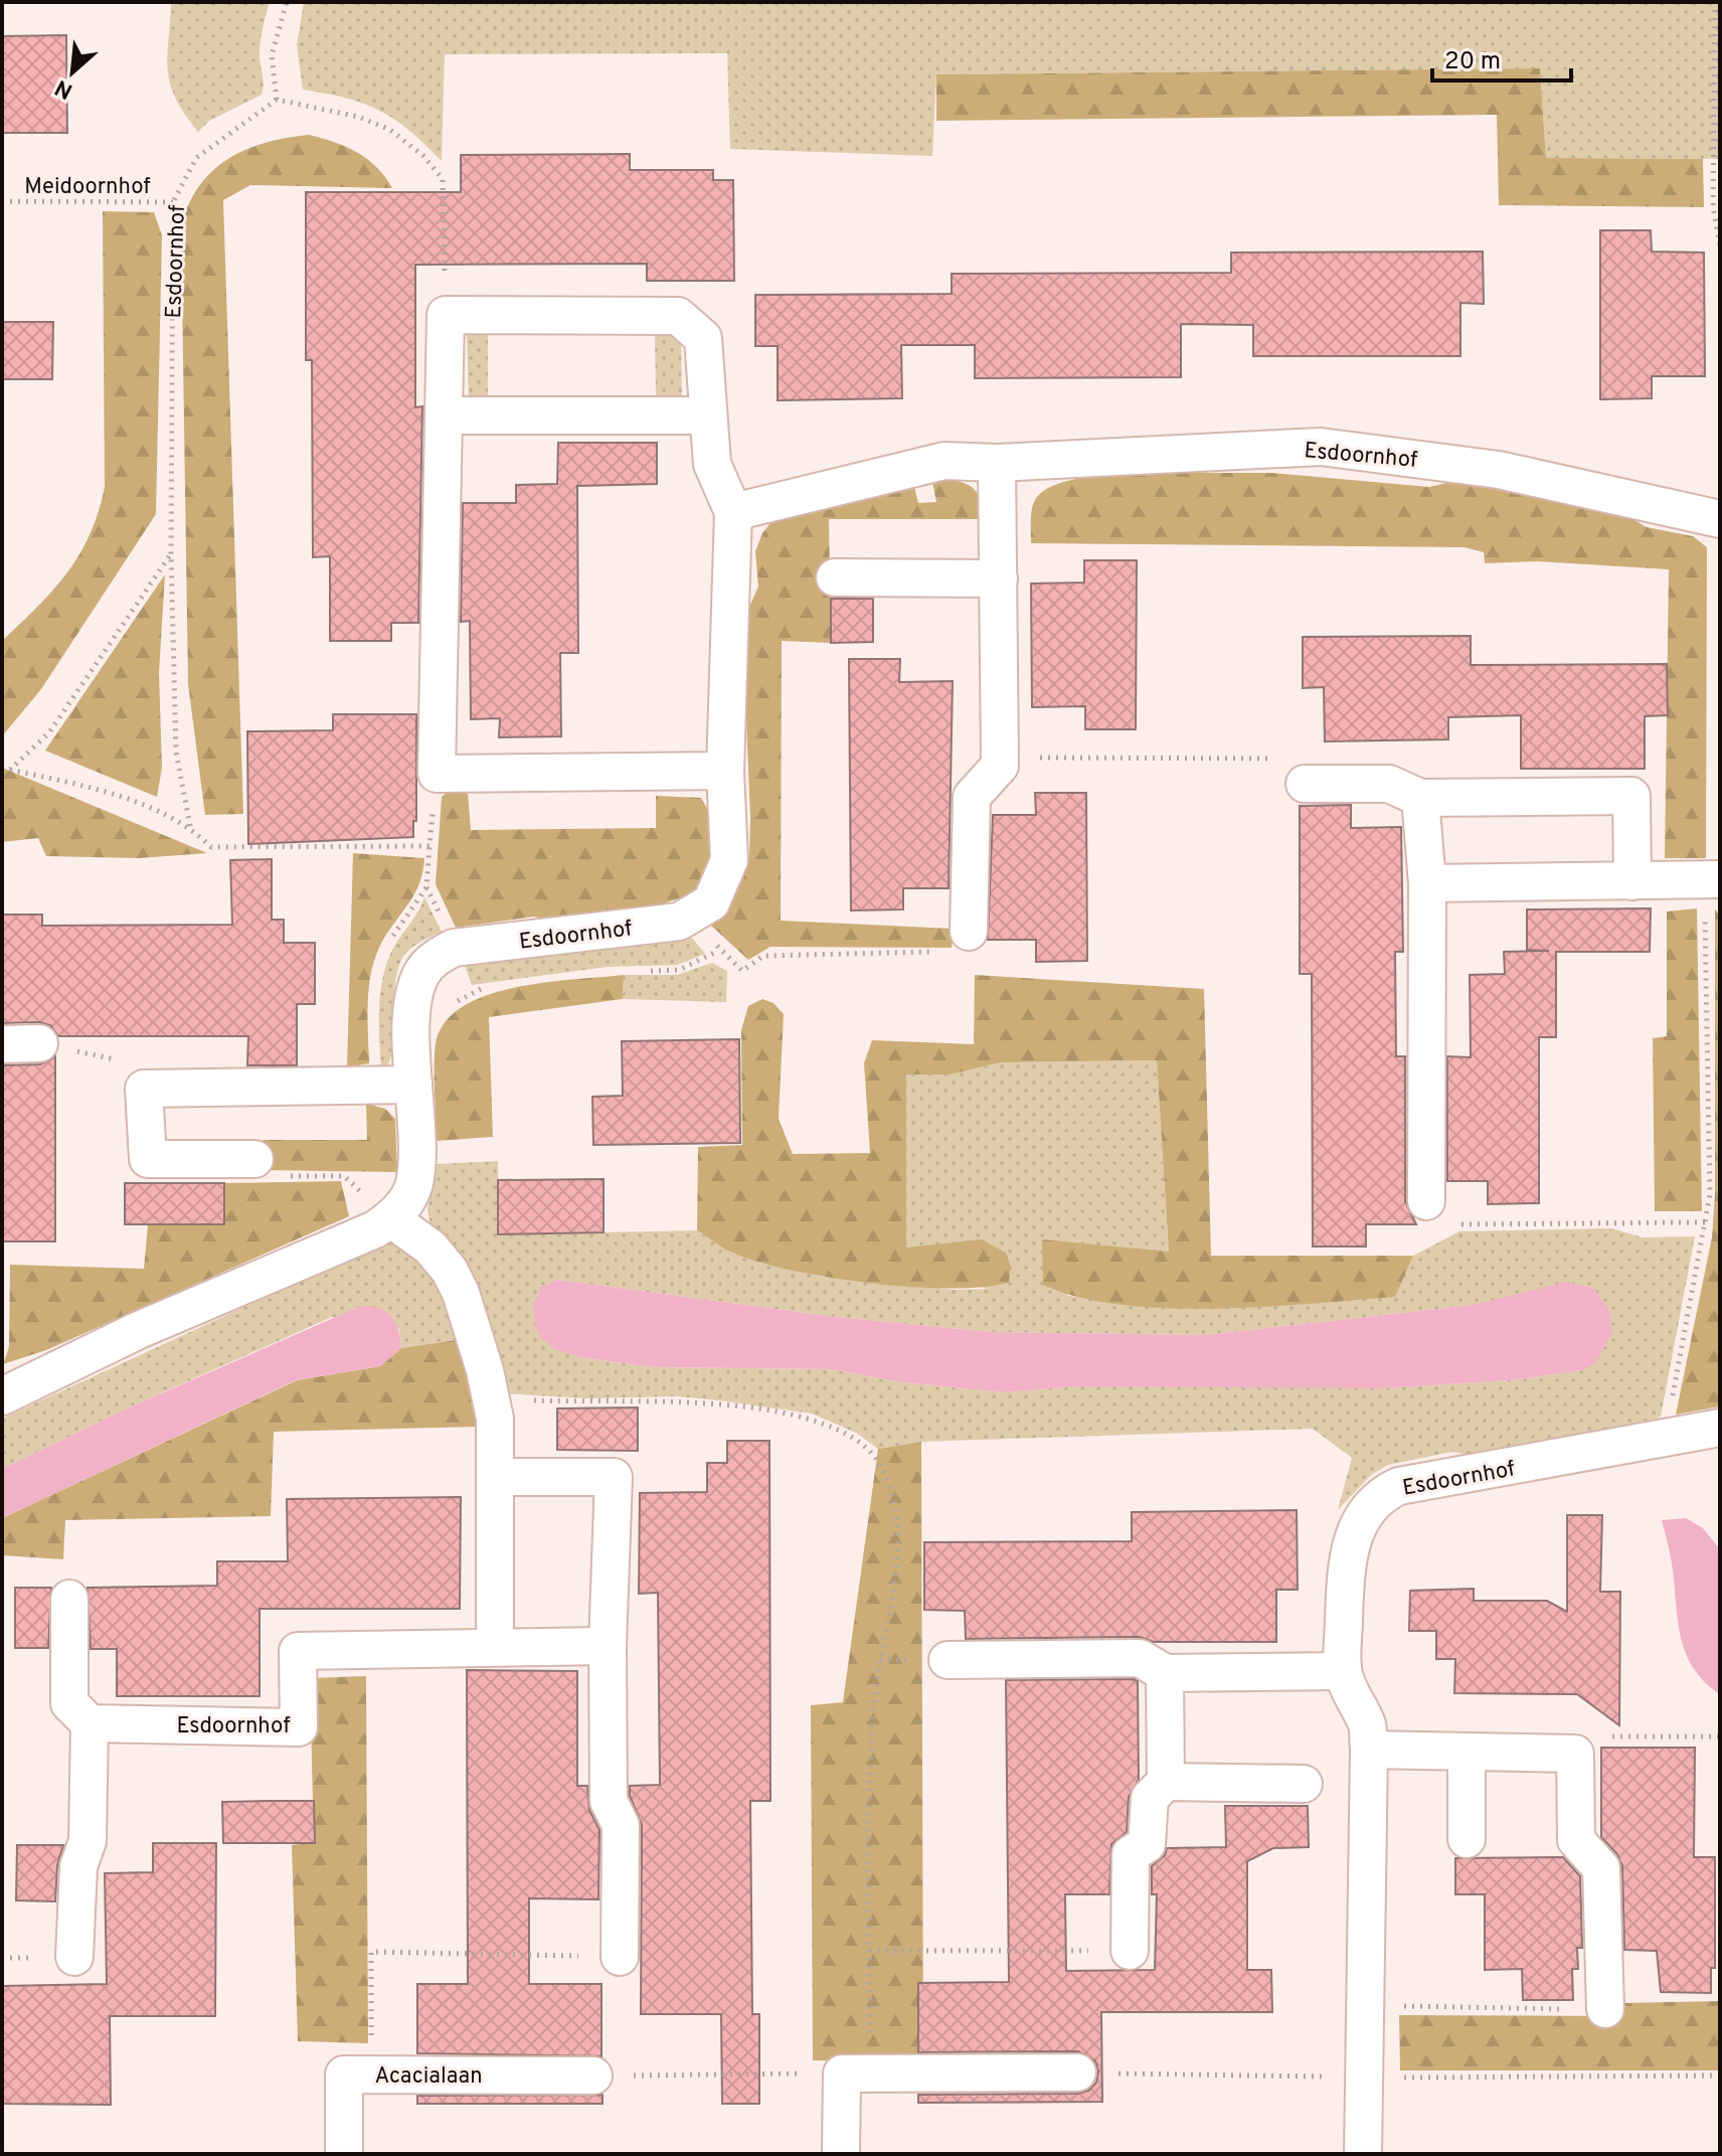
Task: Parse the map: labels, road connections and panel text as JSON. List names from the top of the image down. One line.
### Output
{"streets":{"street":["Esdoornhof","Acacialaan"],"path":["Meidoornhof"]},"crossings":[["Meidoornhof","Esdoornhof"]],"scale_bar":"20 m","north":"bottom left"}
